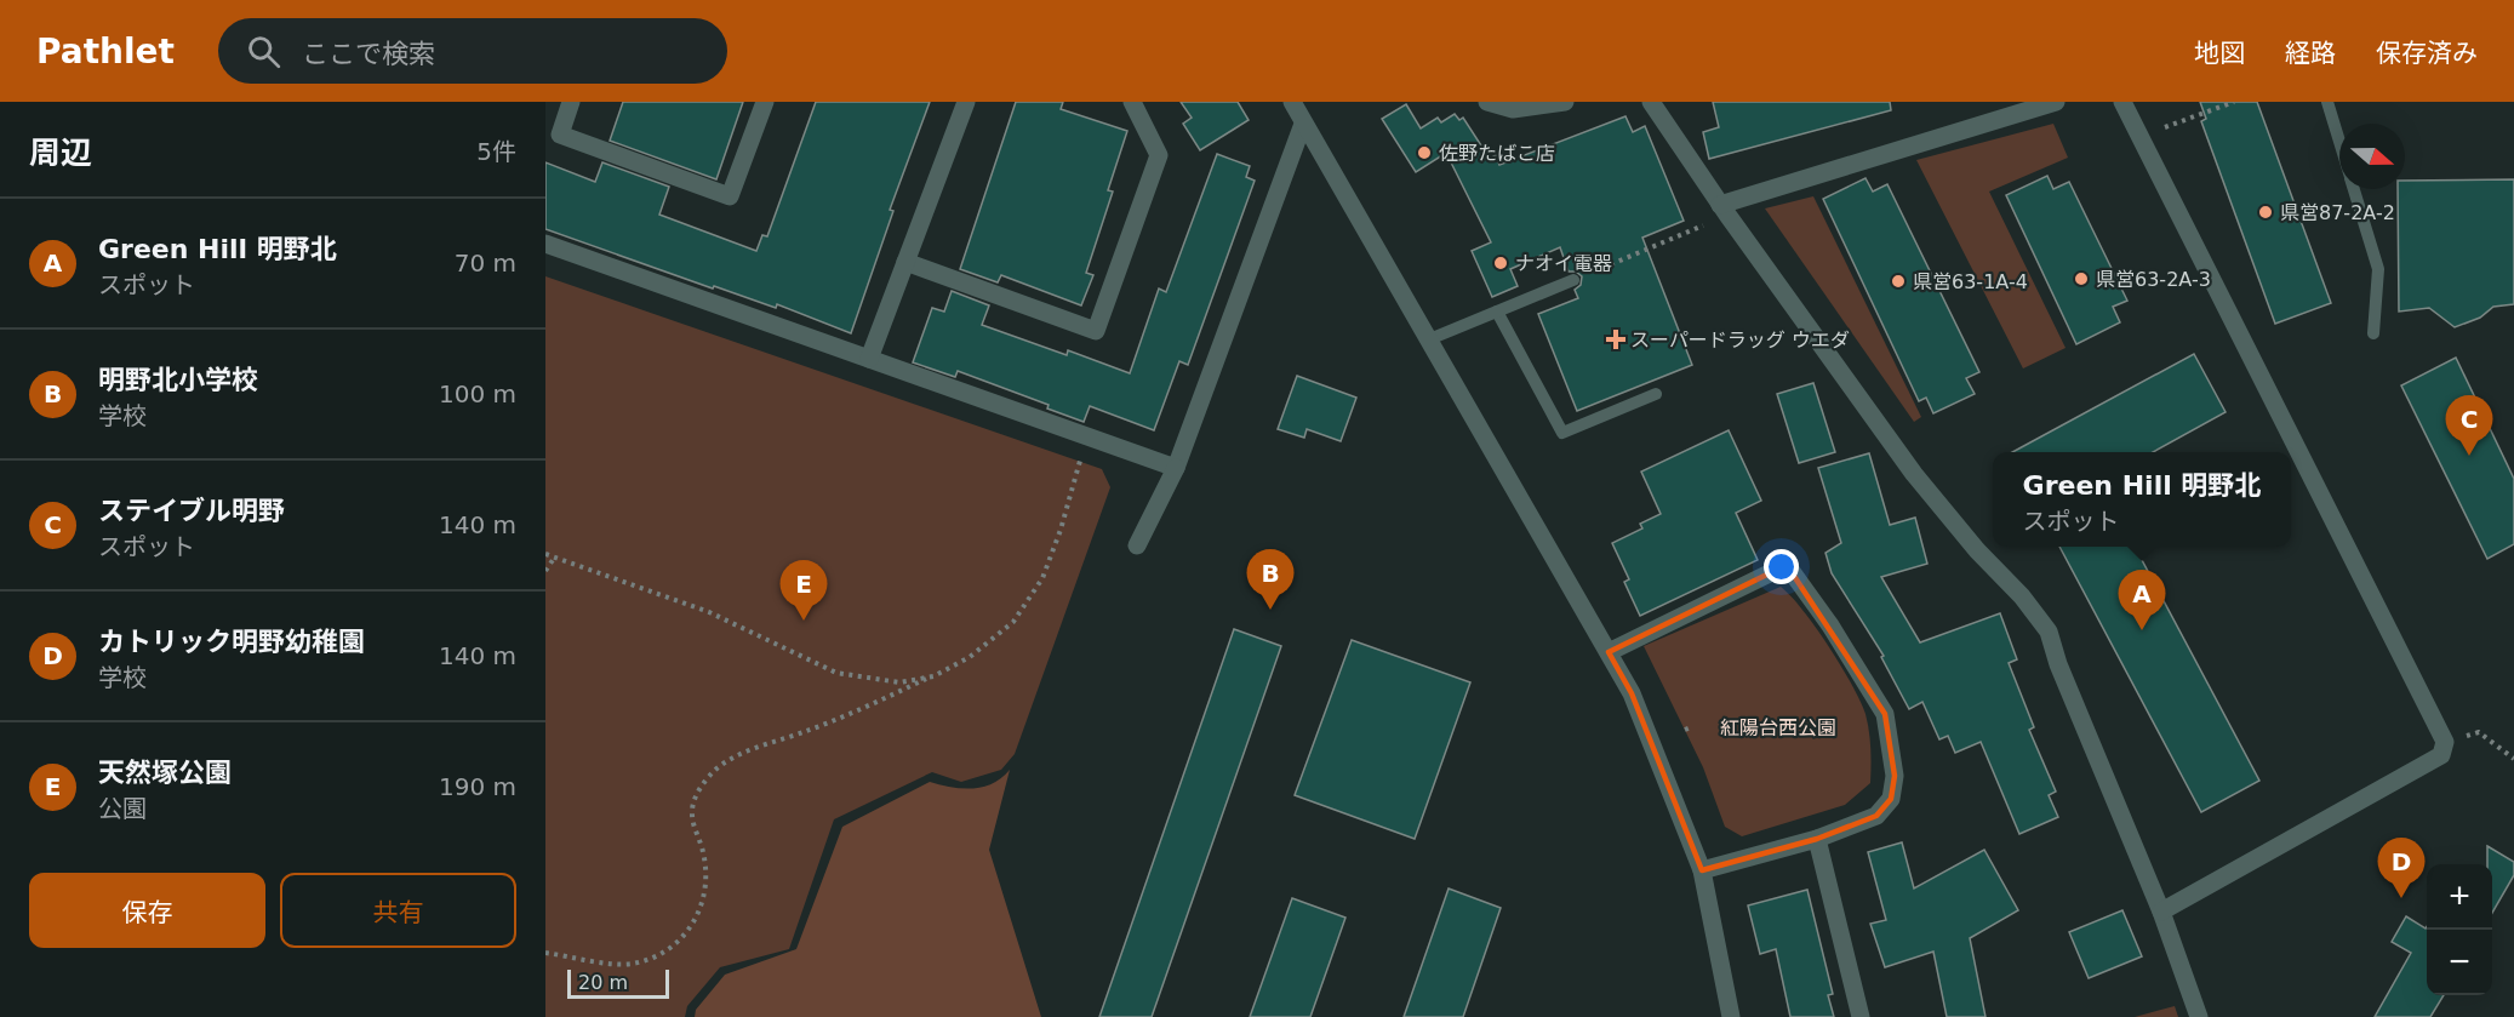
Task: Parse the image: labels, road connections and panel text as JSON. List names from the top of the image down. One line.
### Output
{"parks":["紅陽台西公園"],"places":{"other":["佐野たばこ店","県営87-2A-2","ナオイ電器","県営63-2A-3","県営63-1A-4"],"health":["スーパードラッグ ウエダ"]},"scale_bar":"20 m","north":"right","page":{"header":"Pathlet","search":"ここで検索","nav":["地図","経路","保存済み"],"heading":["周辺","5件"],"list":[{"mark":"A","name":"Green Hill 明野北","note":"スポット","value":"70 m"},{"mark":"B","name":"明野北小学校","note":"学校","value":"100 m"},{"mark":"C","name":"ステイブル明野","note":"スポット","value":"140 m"},{"mark":"D","name":"カトリック明野幼稚園","note":"学校","value":"140 m"},{"mark":"E","name":"天然塚公園","note":"公園","value":"190 m"}],"pins":["C","B","E","A","D"],"popup":["Green Hill 明野北","スポット"],"buttons":["保存","共有"],"map_buttons":["+","−"],"scale":"20 m"}}
